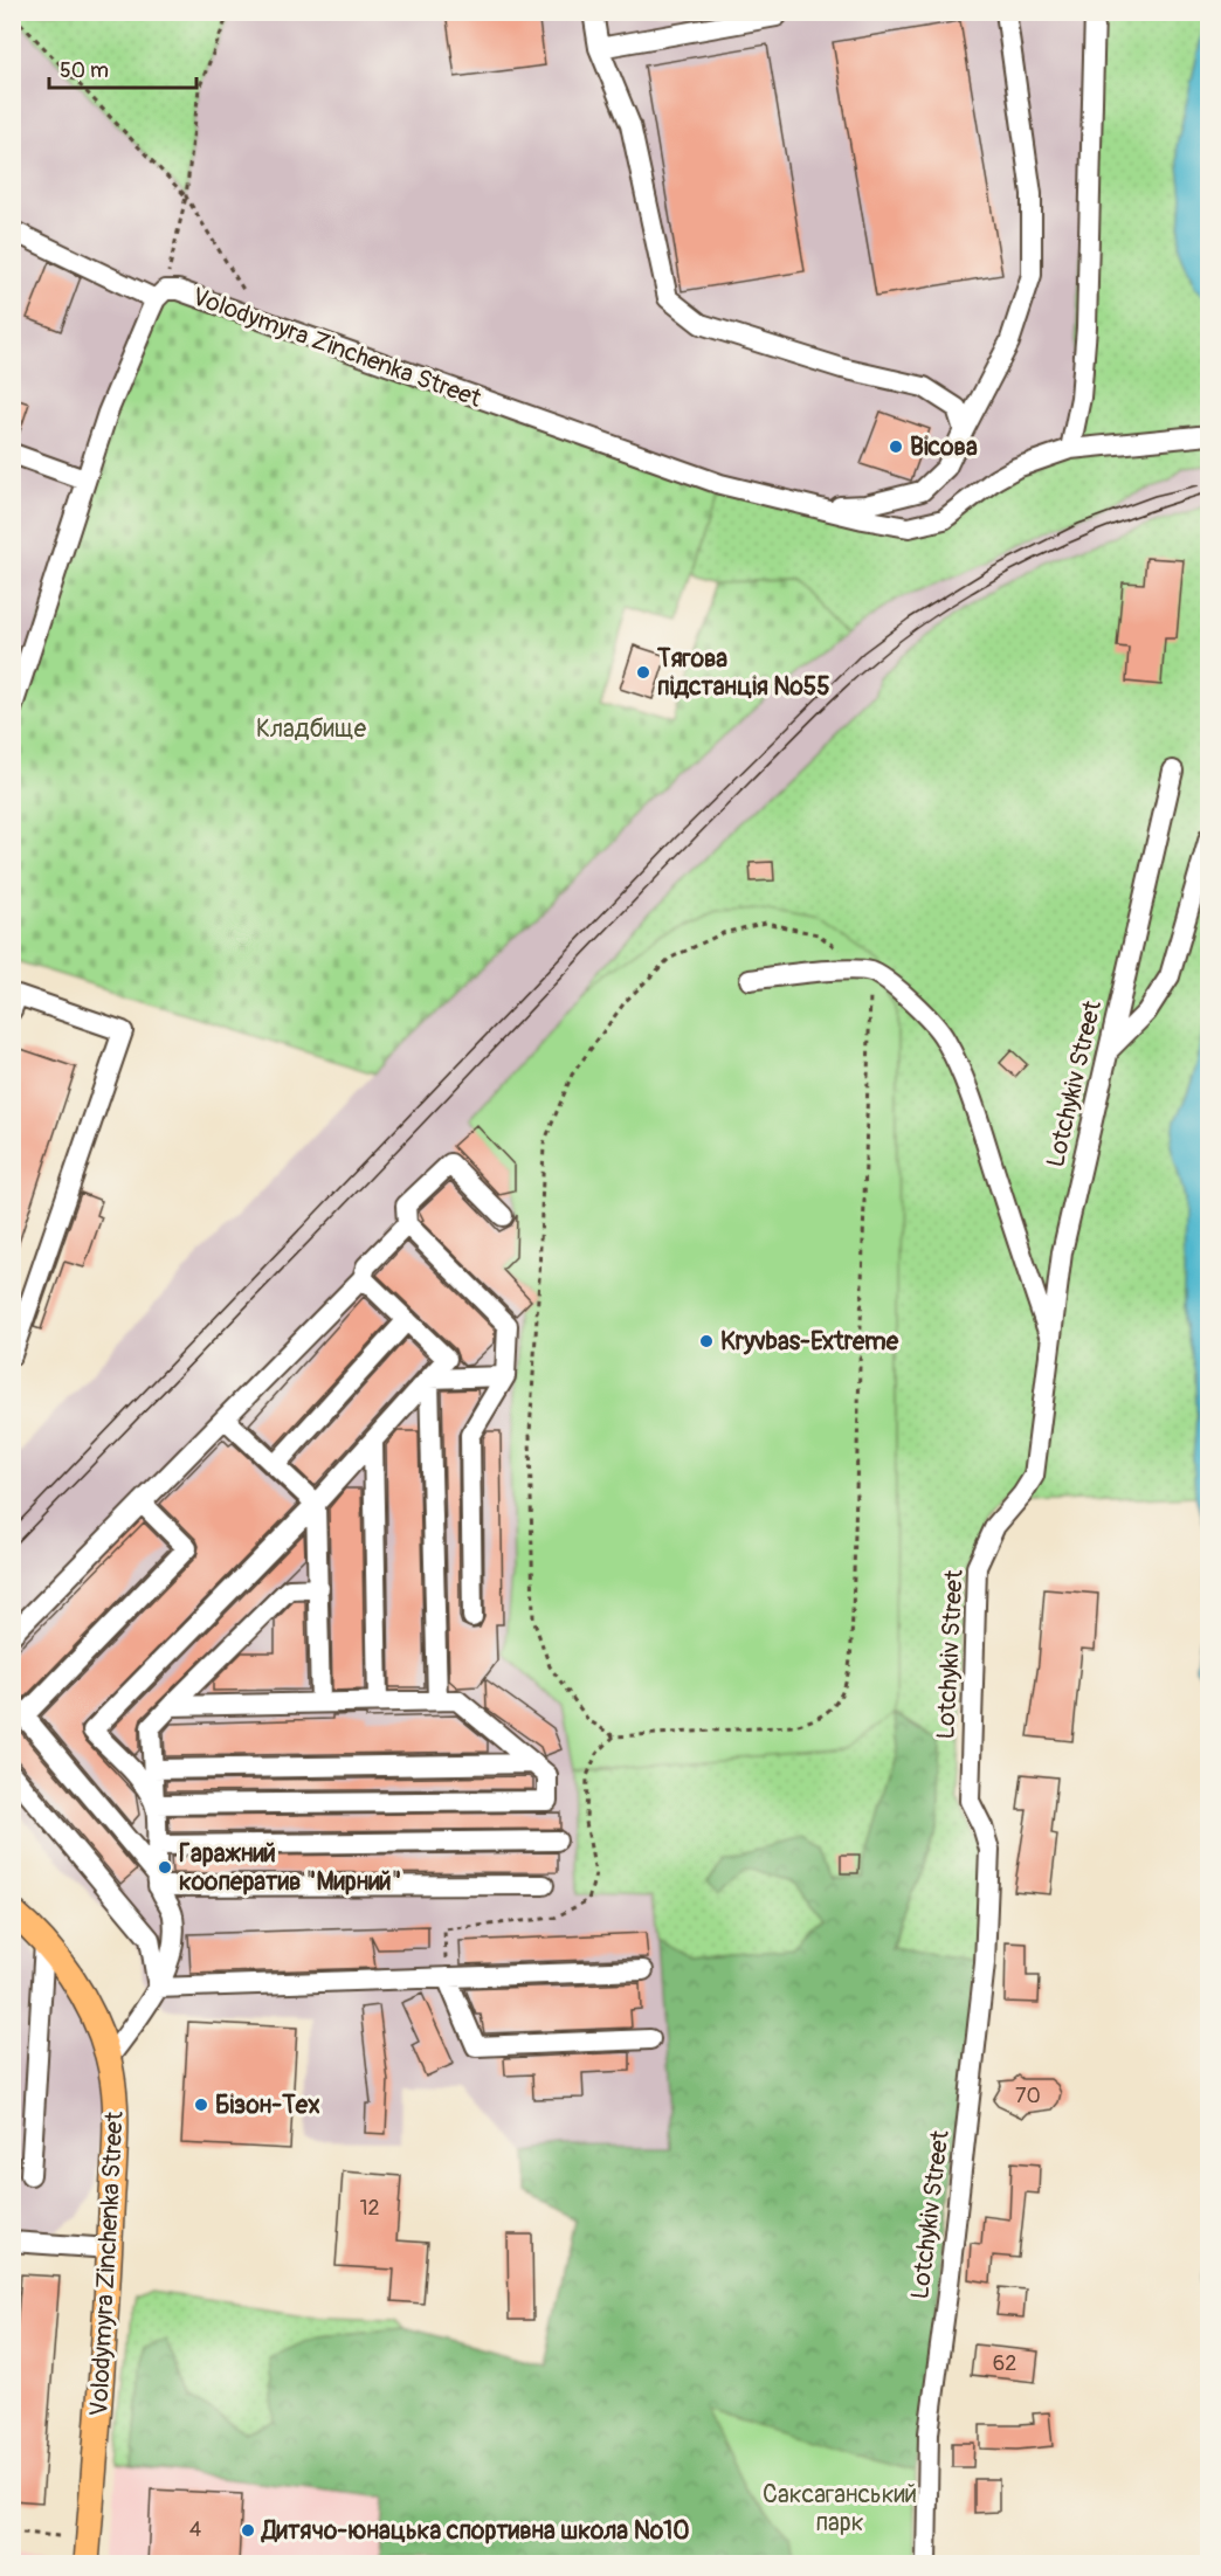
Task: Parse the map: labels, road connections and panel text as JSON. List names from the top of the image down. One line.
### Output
{"streets":{"main road":["Volodymyra Zinchenka Street"],"street":["Lotchykiv Street"]},"parks":["Кладбище","Саксаганський парк"],"places":["Вісова","Тягова підстанція №55","Kryvbas-Extreme","Гаражний кооператив \"Мирний\"","Бізон-Тех","Дитячо-юнацька спортивна школа №10"],"house_numbers":["70","12","62","4"],"scale_bar":"50 m"}
